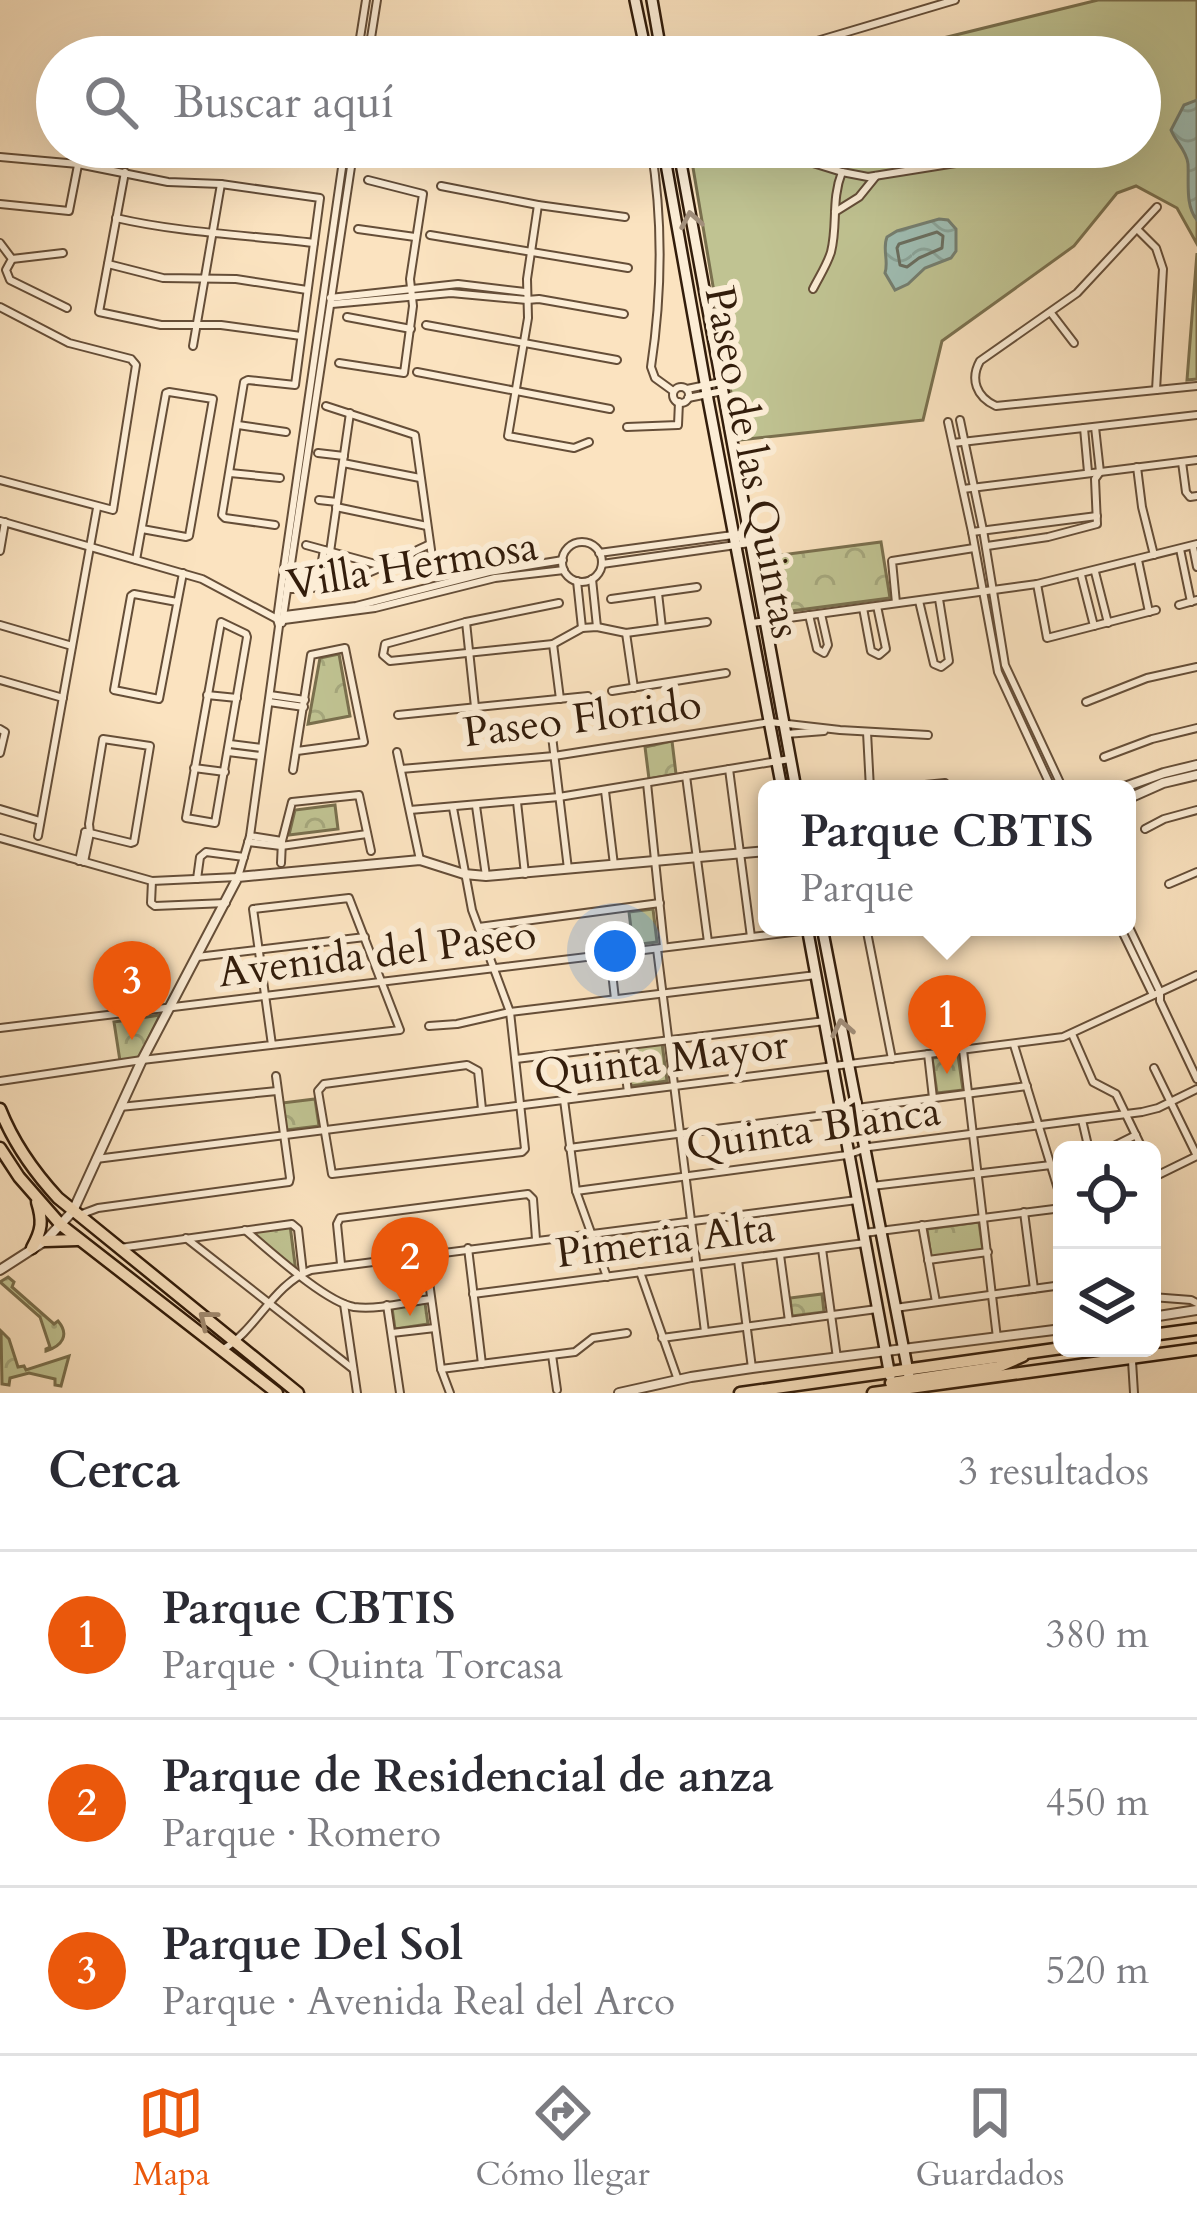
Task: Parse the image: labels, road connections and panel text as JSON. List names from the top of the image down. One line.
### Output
{"streets":{"main road":["Paseo de las Quintas"],"street":["Villa Hermosa","Paseo Florido","Avenida del Paseo","Quinta Mayor","Quinta Blanca","Pimeria Alta"]},"crossings":[["Paseo de las Quintas","Villa Hermosa"],["Paseo de las Quintas","Paseo Florido"]],"page":{"search":"Buscar aquí","popup":["Parque CBTIS","Parque"],"pins":["3","1","2"],"heading":["Cerca","3 resultados"],"list":[{"mark":"1","name":"Parque CBTIS","note":"Parque · Quinta Torcasa","value":"380 m"},{"mark":"2","name":"Parque de Residencial de anza","note":"Parque · Romero","value":"450 m"},{"mark":"3","name":"Parque Del Sol","note":"Parque · Avenida Real del Arco","value":"520 m"}],"nav":["Mapa","Cómo llegar","Guardados"]}}
